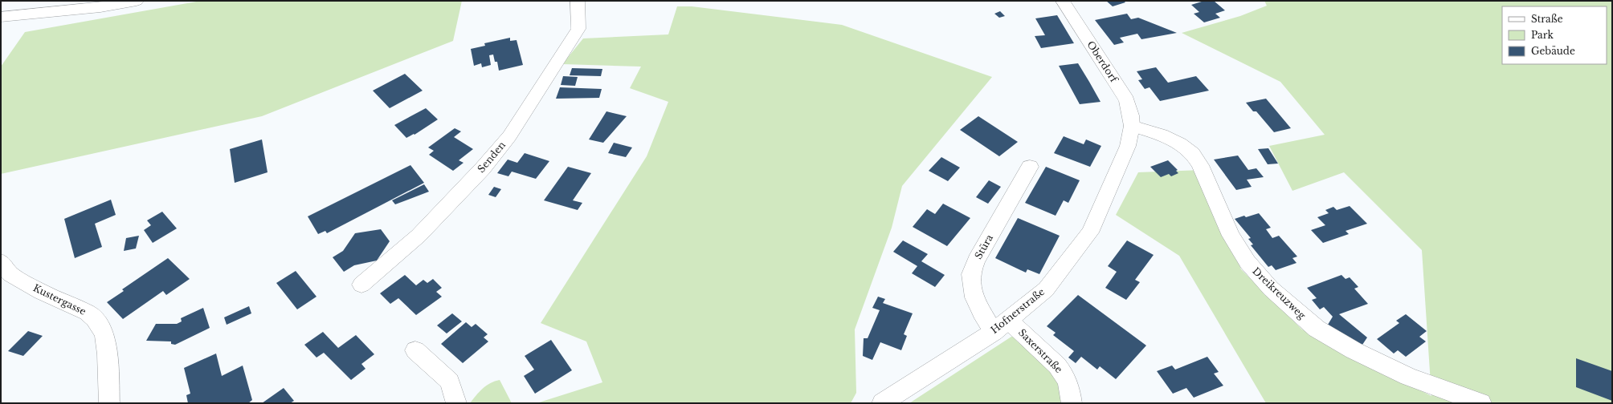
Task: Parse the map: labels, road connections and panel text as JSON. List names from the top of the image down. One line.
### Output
{"streets":{"street":["Oberdorf","Senden","Stüra","Dreikreuzweg","Kustergasse","Hofnerstraße","Saxerstraße"]},"crossings":[["Oberdorf","Dreikreuzweg"],["Oberdorf","Hofnerstraße"],["Stüra","Hofnerstraße"],["Stüra","Saxerstraße"],["Dreikreuzweg","Hofnerstraße"],["Hofnerstraße","Saxerstraße"]],"legend":["Straße","Park","Gebäude"]}
